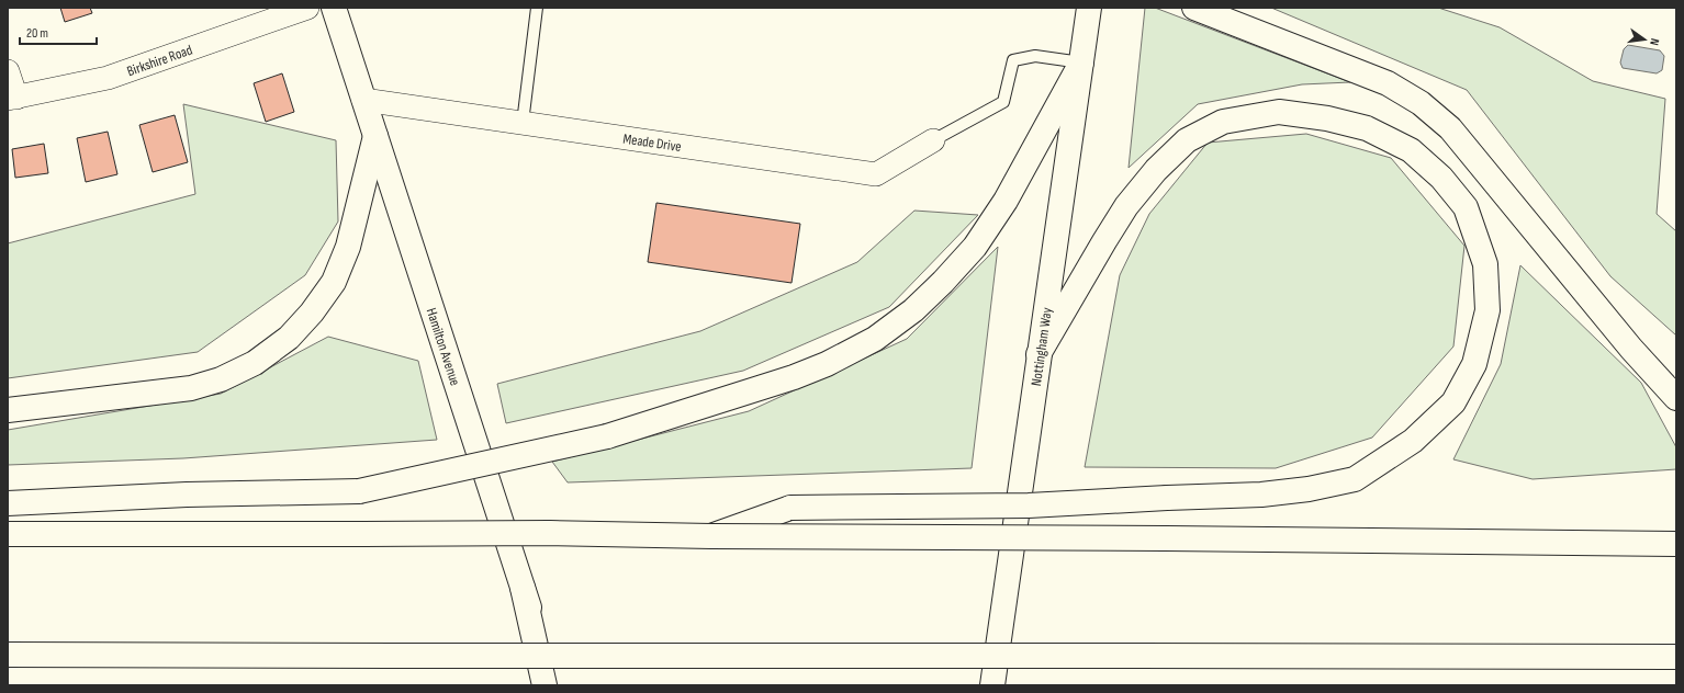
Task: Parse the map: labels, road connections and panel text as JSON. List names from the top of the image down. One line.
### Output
{"streets":{"main road":["Hamilton Avenue","Nottingham Way"],"street":["Birkshire Road","Meade Drive"]},"crossings":[["Meade Drive","Hamilton Avenue"]],"scale_bar":"20 m","north":"right"}
